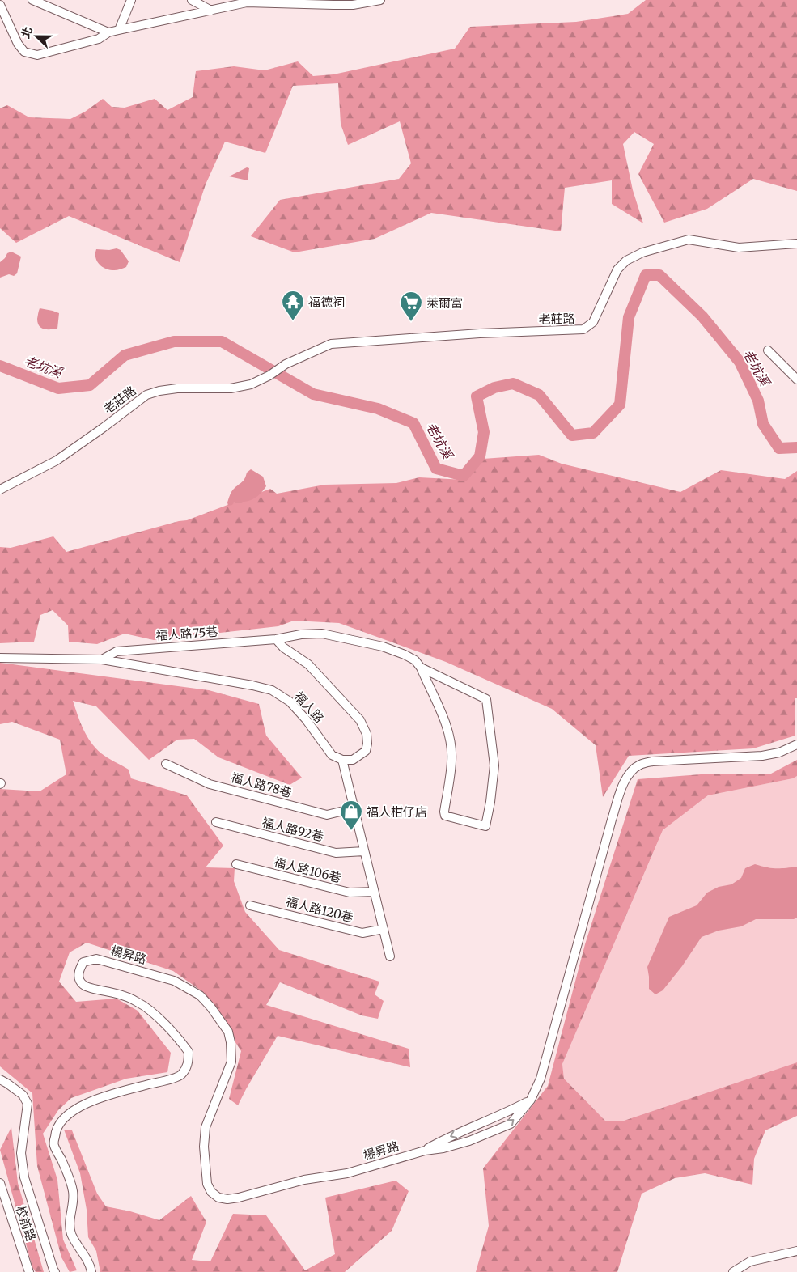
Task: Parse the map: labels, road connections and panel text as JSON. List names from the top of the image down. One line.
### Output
{"streets":{"street":["老莊路","福人路75巷","福人路","福人路78巷","福人路92巷","福人路106巷","福人路120巷","楊昇路","校前路"]},"crossings":[["福人路75巷","福人路"]],"water":["老坑溪"],"places":{"temple":["福德祠"],"supermarket":["萊爾富"],"shop":["福人柑仔店"]},"north":"left"}
